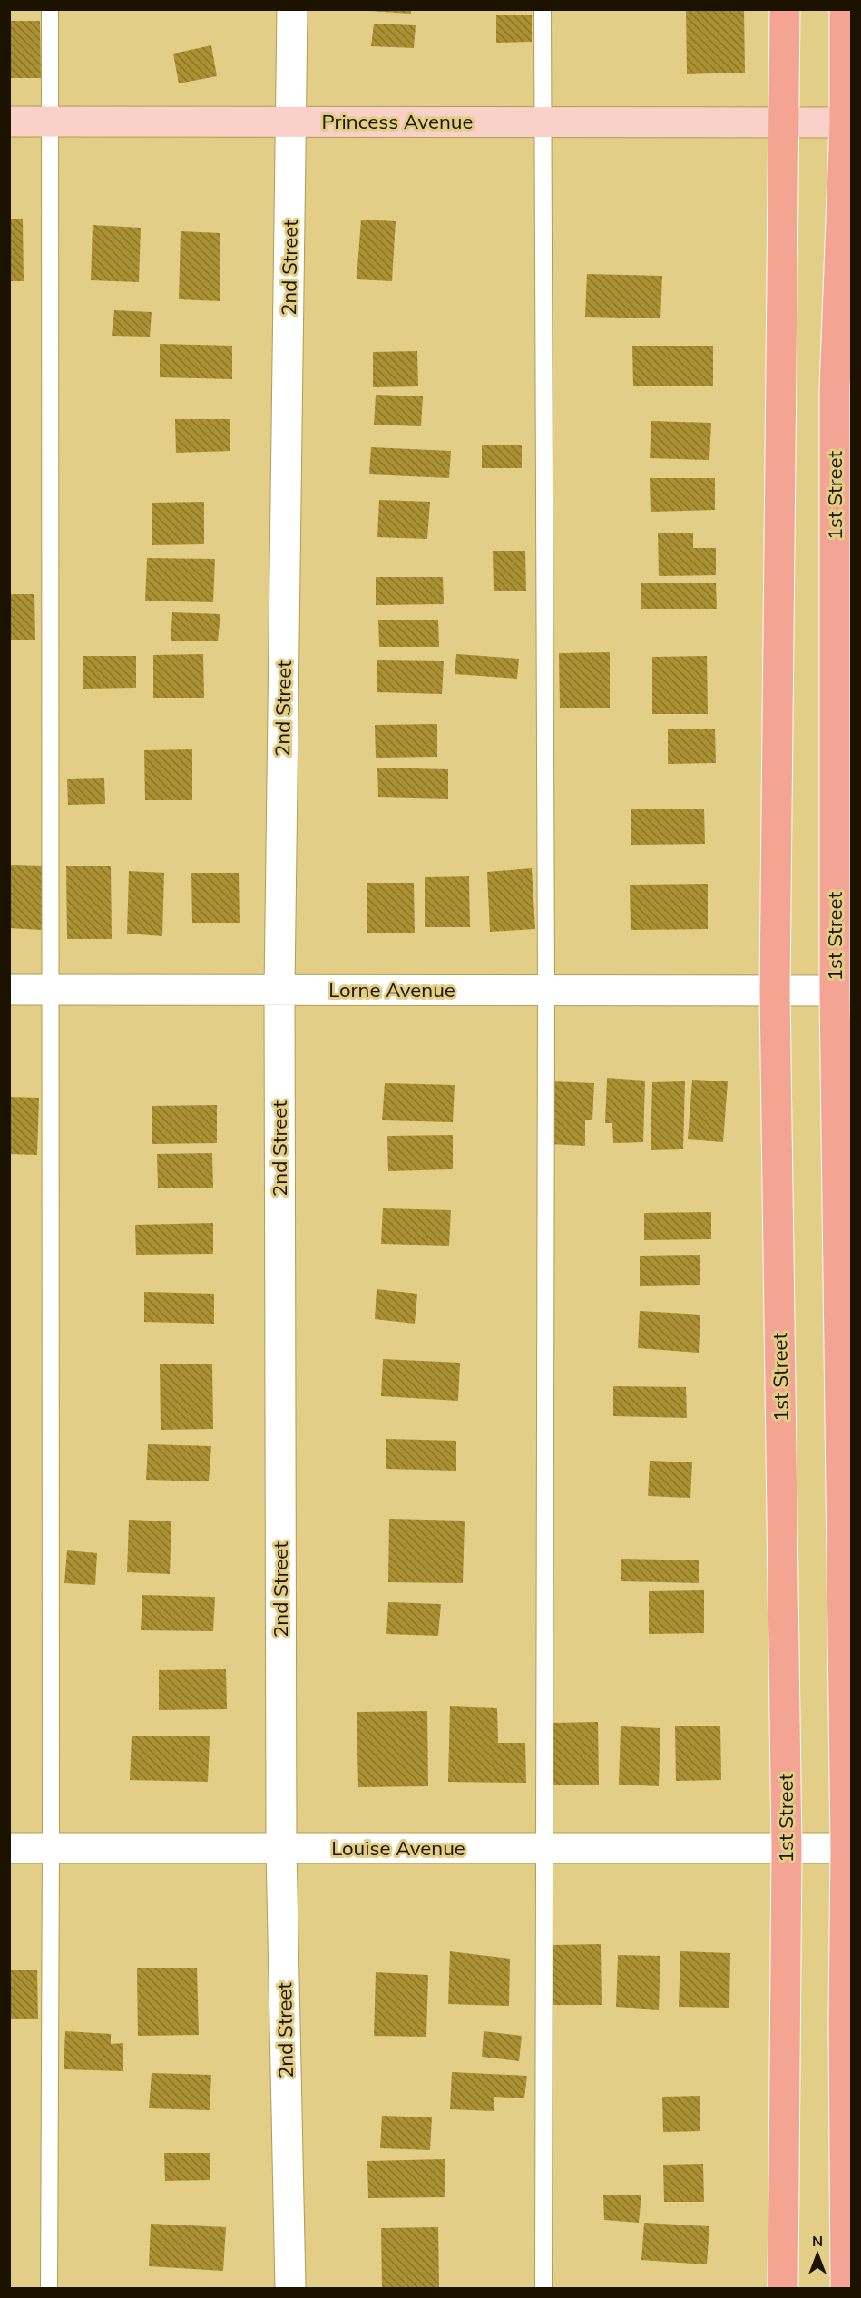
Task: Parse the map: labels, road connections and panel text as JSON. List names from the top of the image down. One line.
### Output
{"streets":{"main road":["1st Street"],"street":["Princess Avenue","2nd Street","Lorne Avenue","Louise Avenue"]},"crossings":[["Princess Avenue","2nd Street"],["Princess Avenue","1st Street"],["2nd Street","Lorne Avenue"],["2nd Street","Louise Avenue"],["1st Street","Lorne Avenue"],["1st Street","Louise Avenue"]],"north":"top"}
